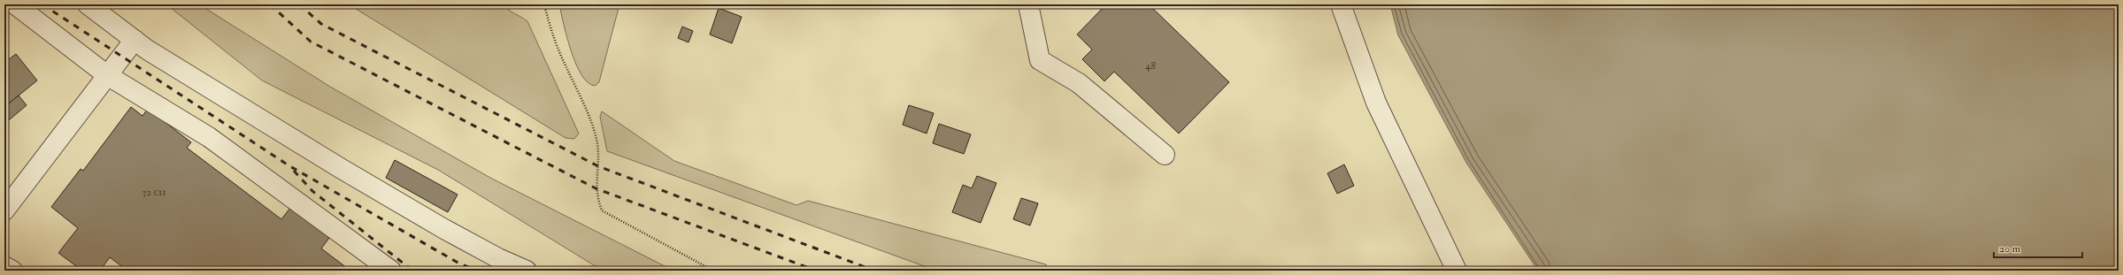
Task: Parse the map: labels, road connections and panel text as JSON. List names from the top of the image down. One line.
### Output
{"house_numbers":["48","32 с11"],"scale_bar":"20 m"}
